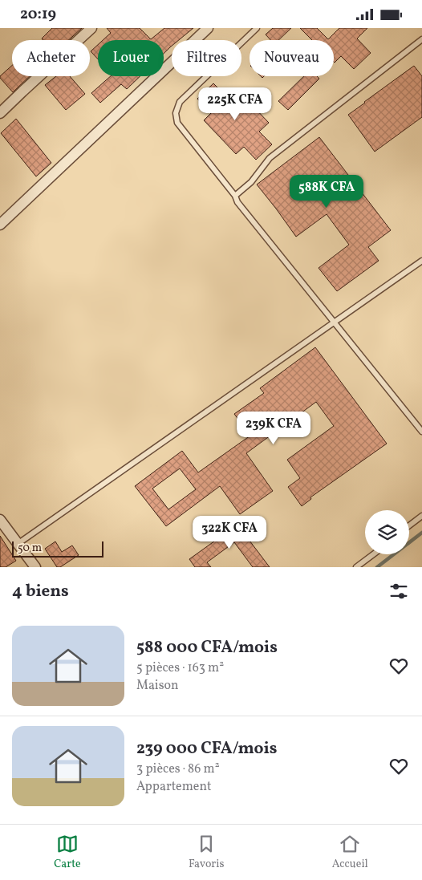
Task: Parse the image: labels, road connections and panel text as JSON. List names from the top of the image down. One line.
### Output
{"scale_bar":"50 m","page":{"status":"20:19","chip":["Acheter","Louer","Filtres","Nouveau"],"price":["225K CFA","588K CFA","239K CFA","322K CFA"],"scale":"50 m","heading":"4 biens","list":[{"name":"588 000 CFA/mois","note":"5 pièces · 163 m² · Maison"},{"name":"239 000 CFA/mois","note":"3 pièces · 86 m² · Appartement"}],"tabs":["Carte","Favoris","Accueil"]}}
